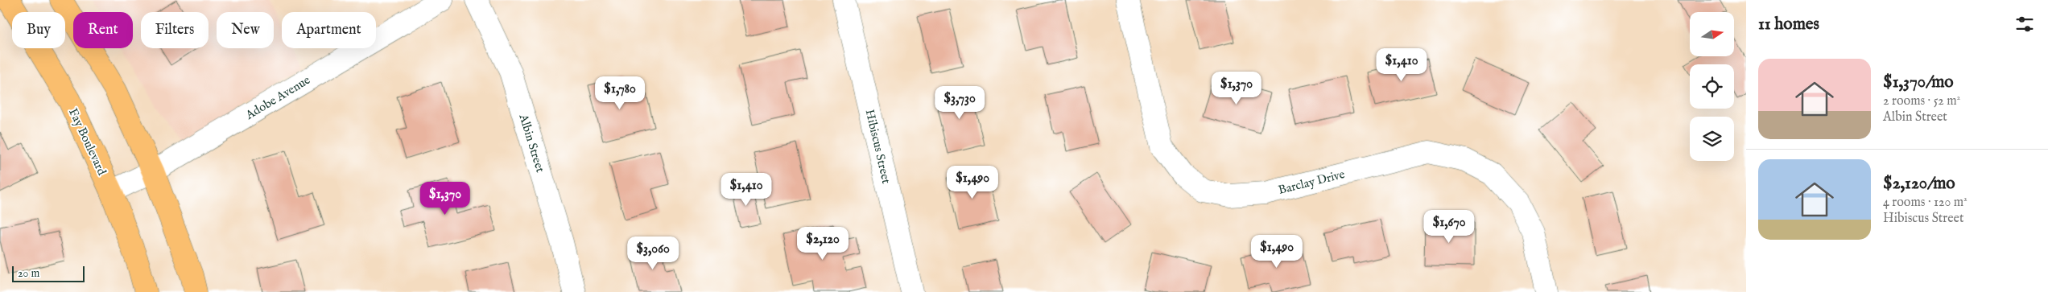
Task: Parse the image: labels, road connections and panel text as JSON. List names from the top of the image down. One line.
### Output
{"streets":{"main road":["Fay Boulevard"],"street":["Adobe Avenue","Albin Street","Hibiscus Street","Barclay Drive"]},"crossings":[["Adobe Avenue","Fay Boulevard"]],"scale_bar":"20 m","north":"right","page":{"heading":"11 homes","chip":["Buy","Rent","Filters","New","Apartment"],"price":["$1,410","$1,370","$1,780","$3,730","$1,490","$1,410","$1,370","$1,670","$2,120","$1,490","$3,060"],"list":[{"name":"$1,370/mo","note":"2 rooms · 52 m² · Albin Street"},{"name":"$2,120/mo","note":"4 rooms · 120 m² · Hibiscus Street"}],"scale":"20 m"}}
